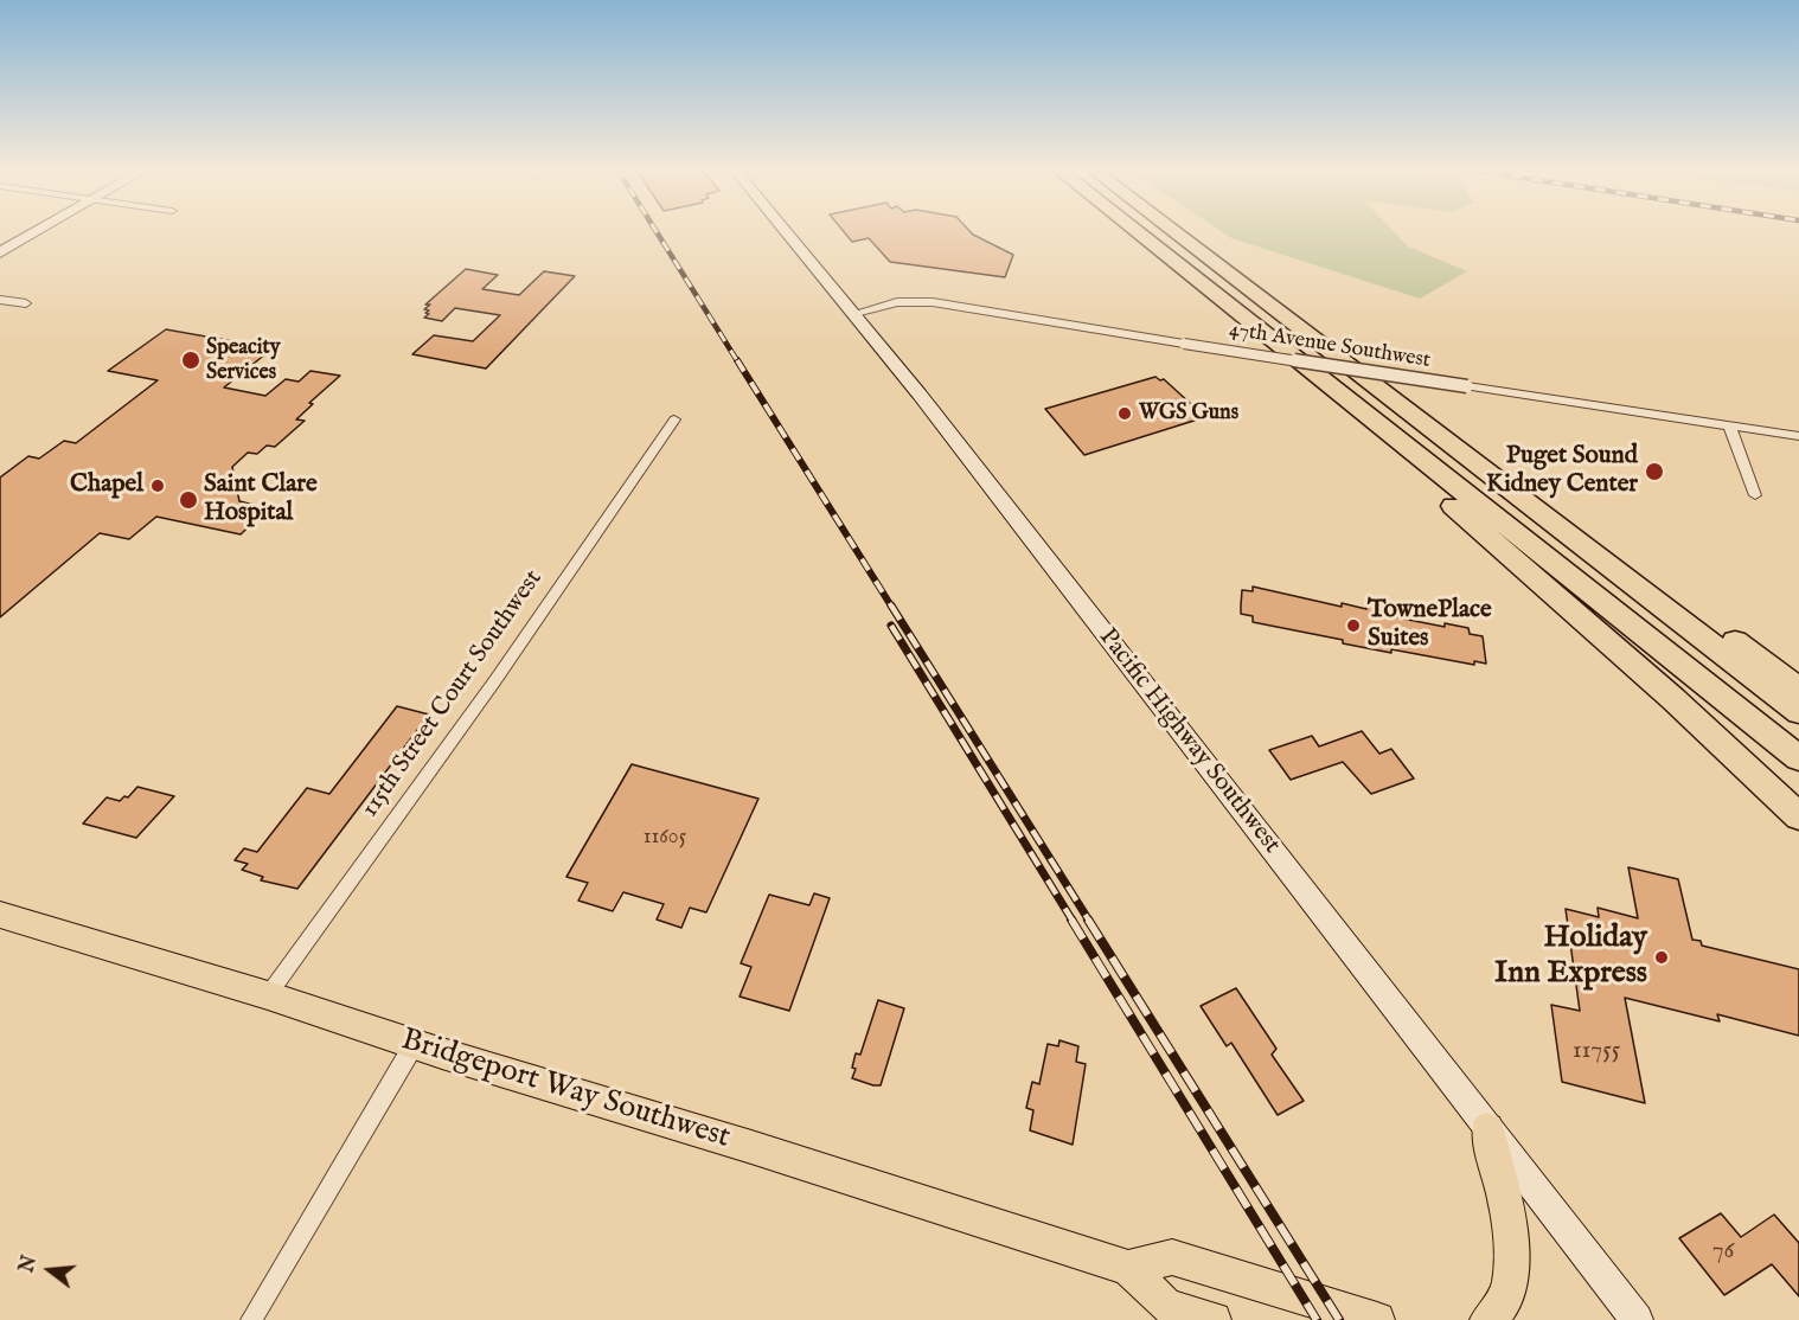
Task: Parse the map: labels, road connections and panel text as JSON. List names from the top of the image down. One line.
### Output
{"streets":{"main road":["Pacific Highway Southwest","Bridgeport Way Southwest"],"street":["47th Avenue Southwest","115th Street Court Southwest"]},"crossings":[["47th Avenue Southwest","Pacific Highway Southwest"],["115th Street Court Southwest","Bridgeport Way Southwest"]],"places":["Speacity Services","WGS Guns","Puget Sound Kidney Center","Chapel","Saint Clare Hospital","TownePlace Suites","Holiday Inn Express"],"house_numbers":["11605","11755","76"],"north":"left"}
